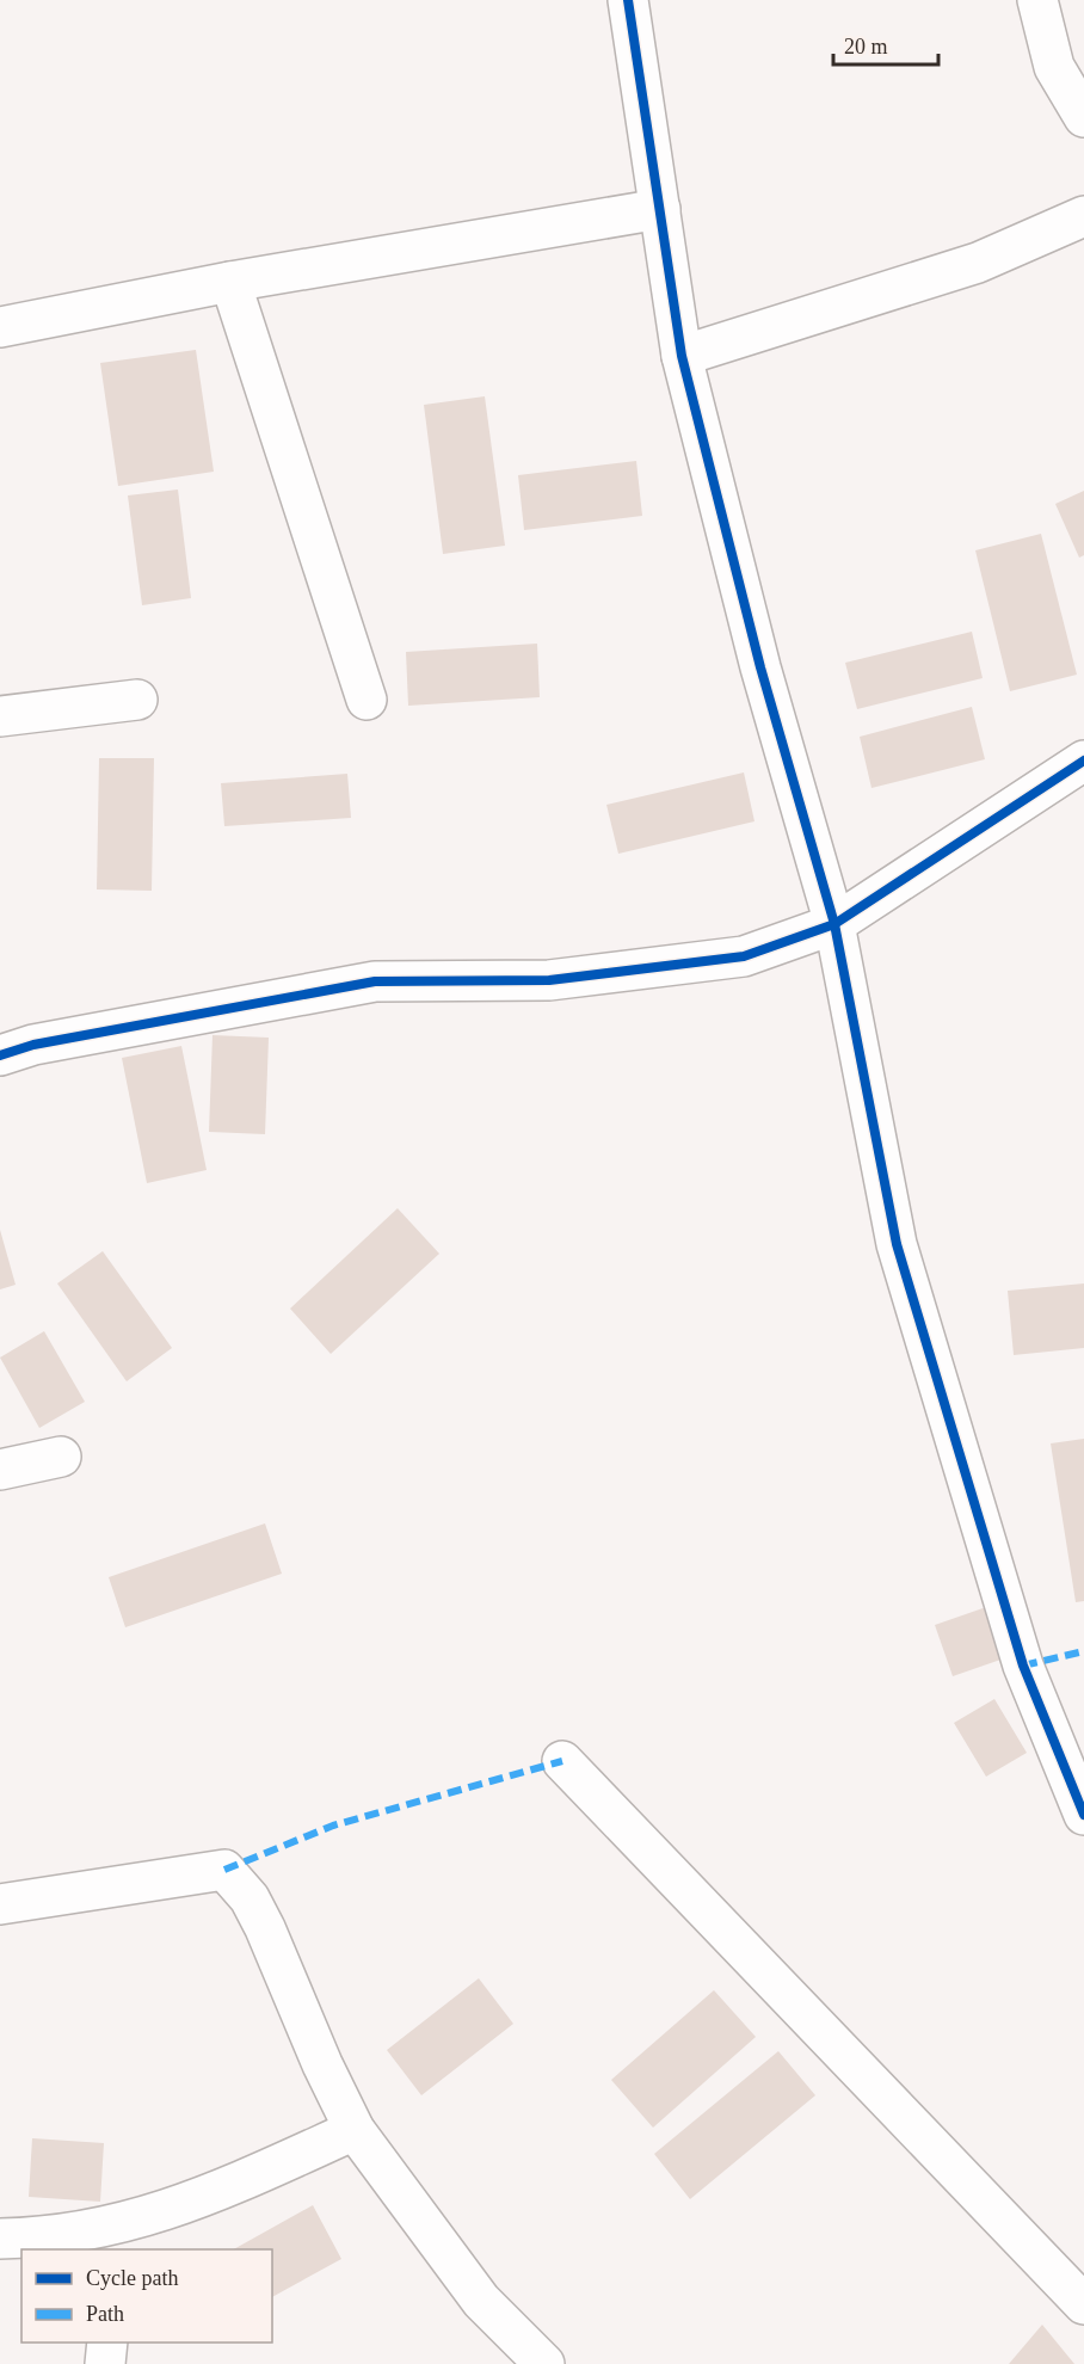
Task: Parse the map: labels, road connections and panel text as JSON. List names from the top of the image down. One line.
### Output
{"legend":["Cycle path","Path"],"scale_bar":"20 m"}
